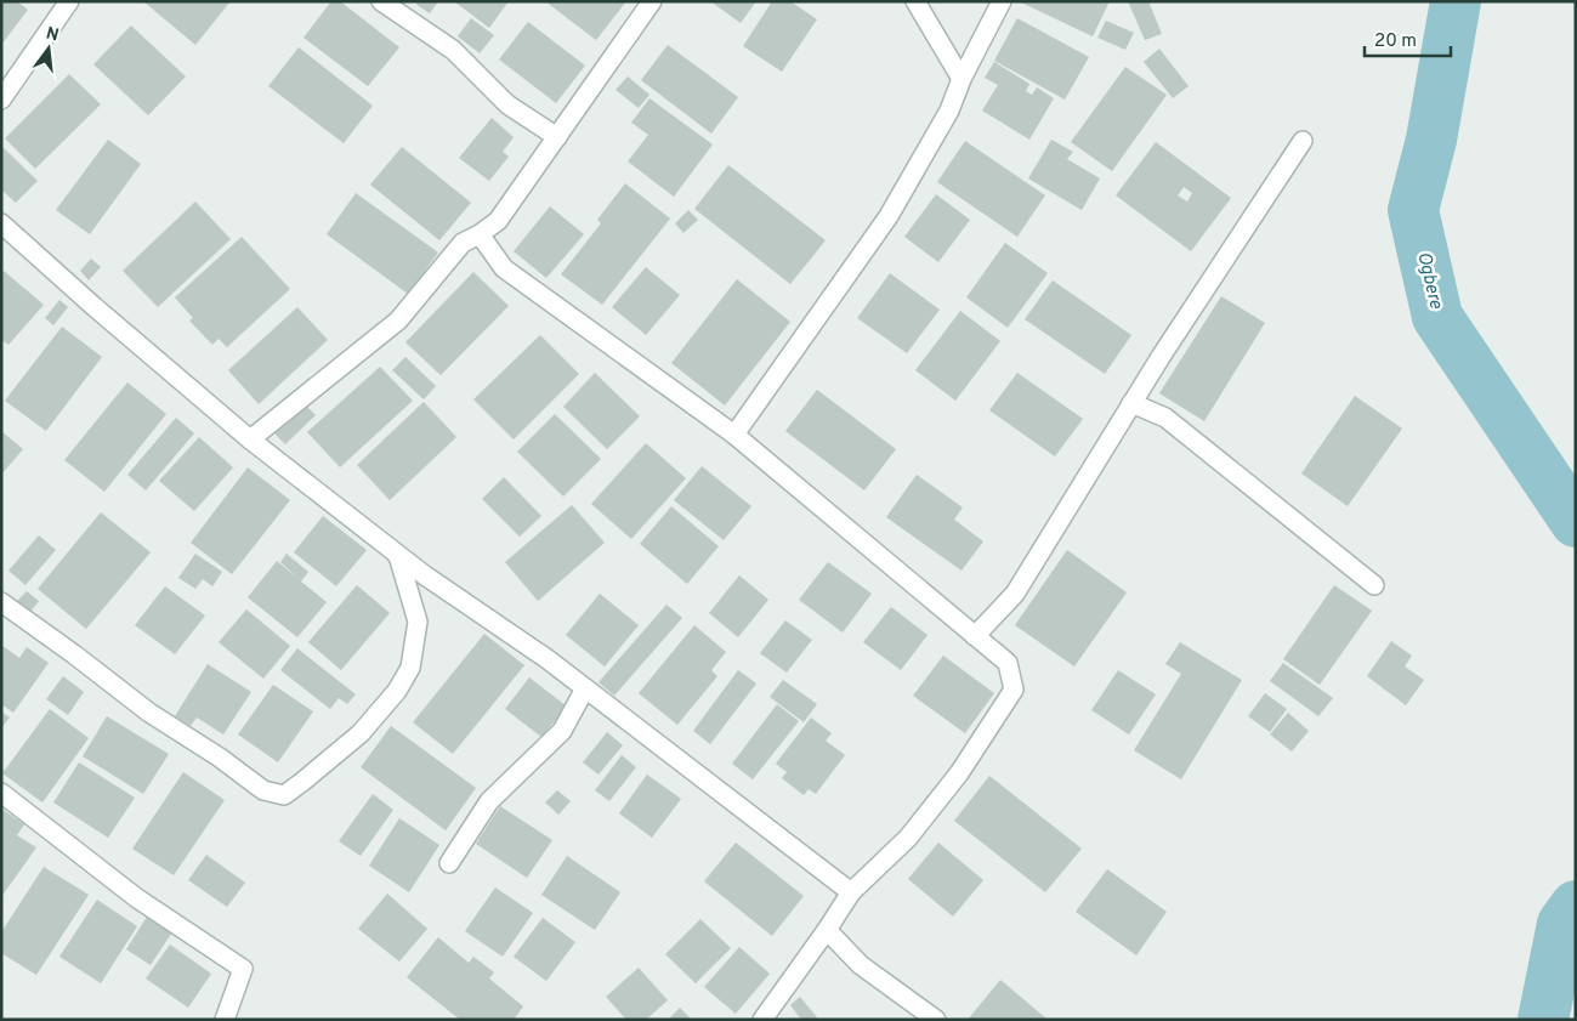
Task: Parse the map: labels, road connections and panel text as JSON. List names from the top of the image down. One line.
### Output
{"water":["Ogbere"],"scale_bar":"20 m","north":"top"}
